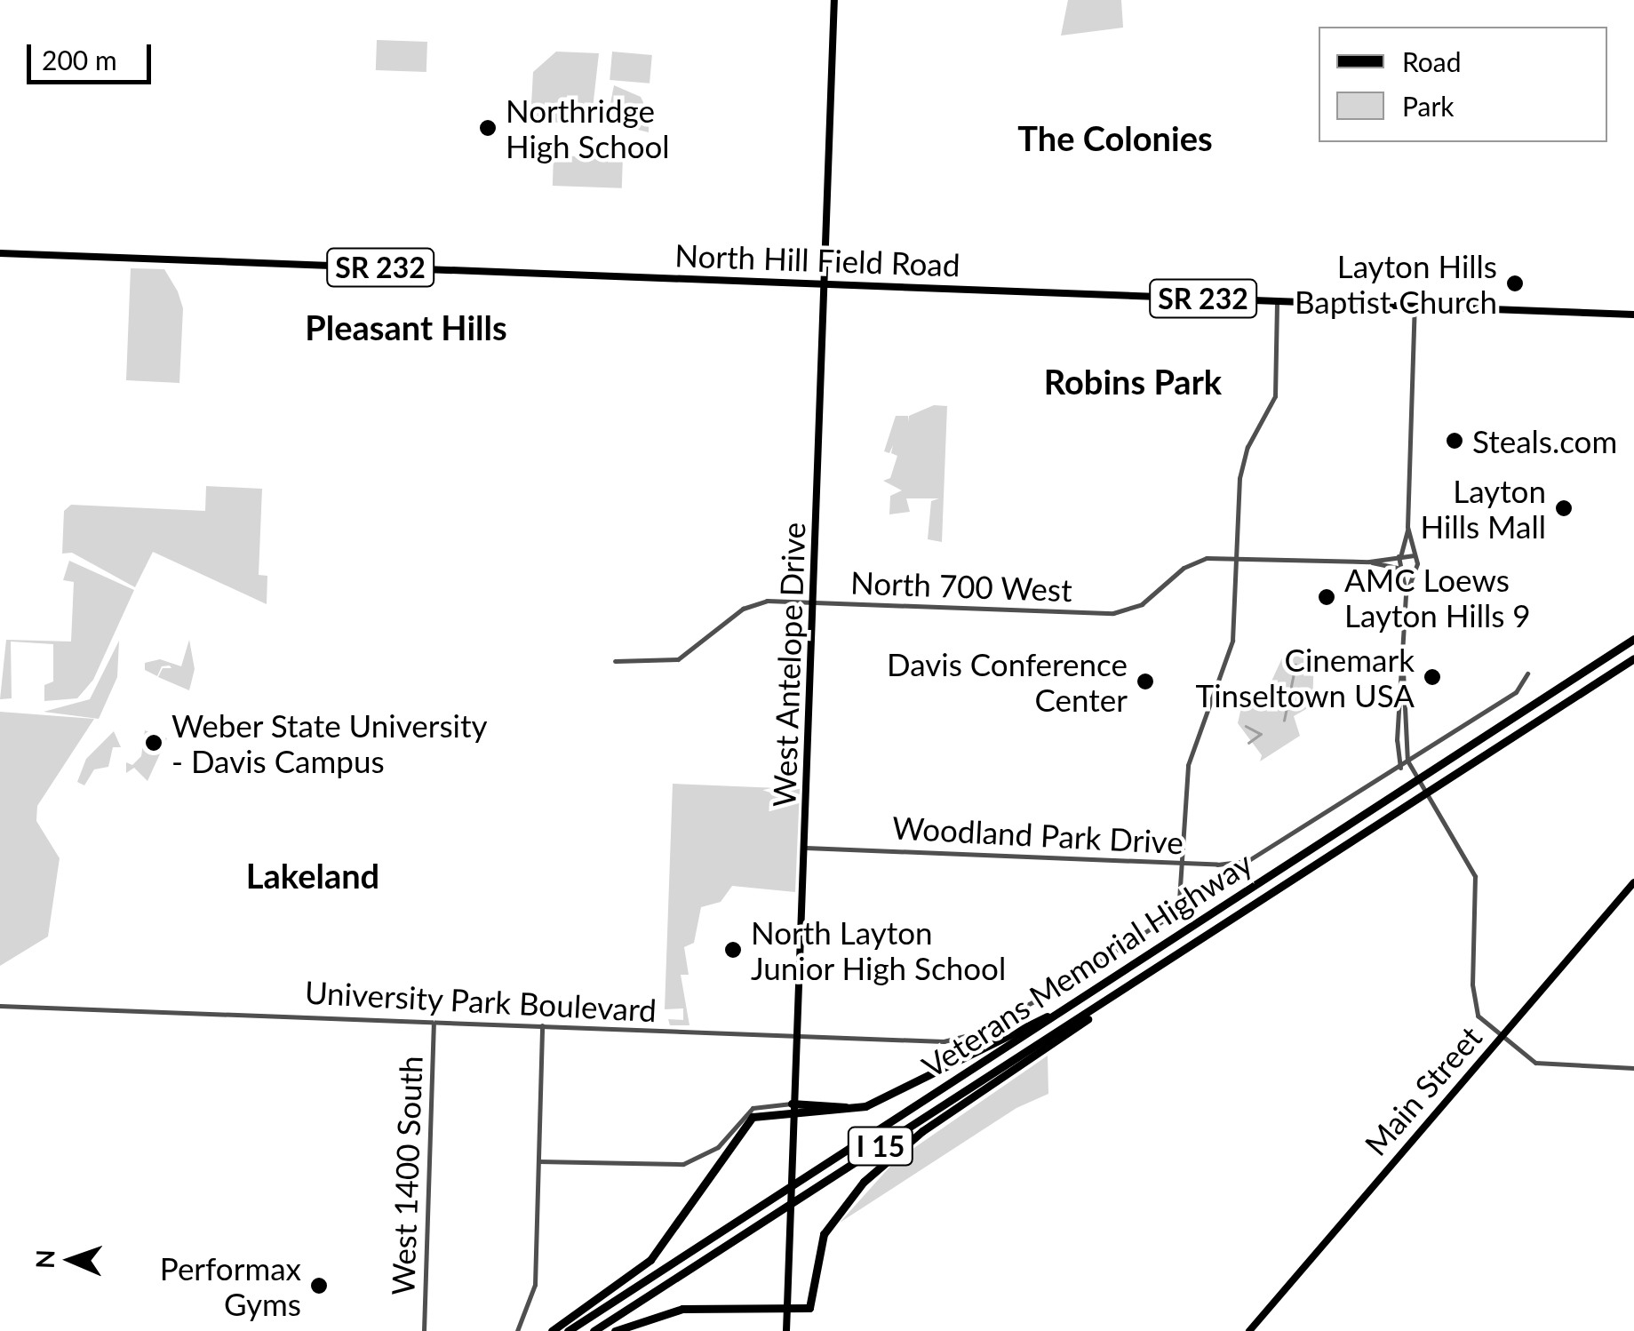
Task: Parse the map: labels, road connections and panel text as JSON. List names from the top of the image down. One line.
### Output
{"streets":{"highway":["Veterans Memorial Highway","I 15"],"main road":["North Hill Field Road","SR 232","West Antelope Drive","Main Street"],"street":["North 700 West","Woodland Park Drive","University Park Boulevard","West 1400 South"]},"crossings":[["North Hill Field Road","West Antelope Drive"],["North 700 West","West Antelope Drive"],["West Antelope Drive","Woodland Park Drive"],["West Antelope Drive","University Park Boulevard"],["Woodland Park Drive","University Park Boulevard"],["University Park Boulevard","West 1400 South"]],"districts":["The Colonies","Pleasant Hills","Robins Park","Lakeland"],"places":["Northridge High School","Layton Hills Baptist Church","Steals.com","Layton Hills Mall","AMC Loews Layton Hills 9","Cinemark Tinseltown USA","Davis Conference Center","Weber State University - Davis Campus","North Layton Junior High School","Performax Gyms"],"legend":["Road","Park"],"scale_bar":"200 m","north":"left"}
